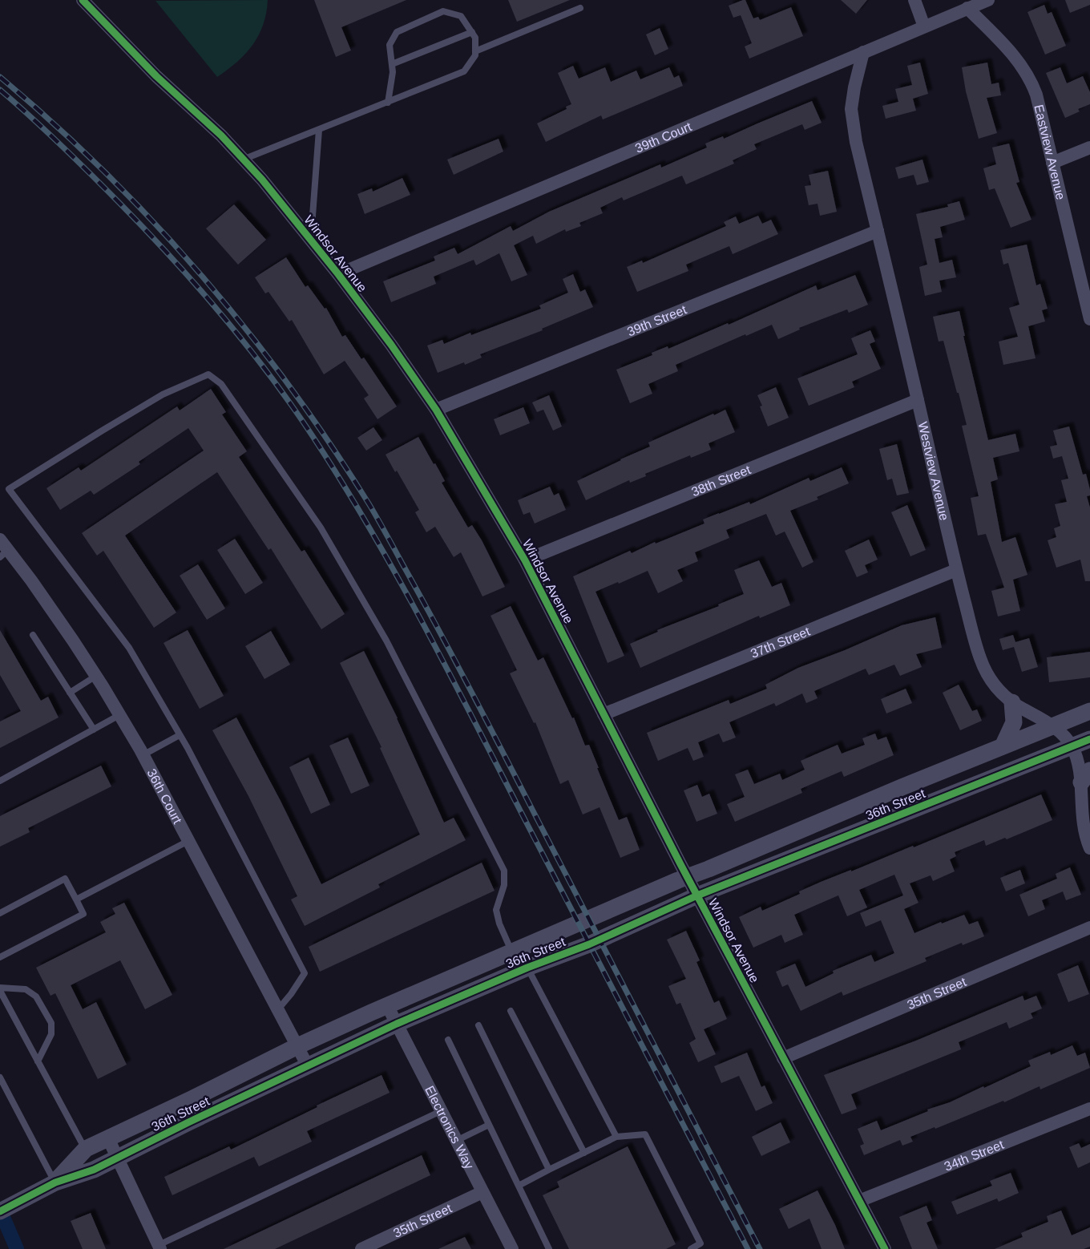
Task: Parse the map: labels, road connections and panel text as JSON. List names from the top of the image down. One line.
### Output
{"streets":{"street":["39th Court","Eastview Avenue","Windsor Avenue","39th Street","Westview Avenue","38th Street","37th Street","36th Court","36th Street","35th Street","Electronics Way","34th Street"]},"crossings":[["39th Court","Eastview Avenue"],["39th Court","Windsor Avenue"],["39th Court","Westview Avenue"],["Windsor Avenue","39th Street"],["Windsor Avenue","38th Street"],["Windsor Avenue","37th Street"],["Windsor Avenue","36th Street"],["Windsor Avenue","35th Street"],["Windsor Avenue","34th Street"],["39th Street","Westview Avenue"],["Westview Avenue","38th Street"],["Westview Avenue","37th Street"],["Westview Avenue","36th Street"],["36th Court","36th Street"],["36th Street","Electronics Way"],["35th Street","Electronics Way"]]}
